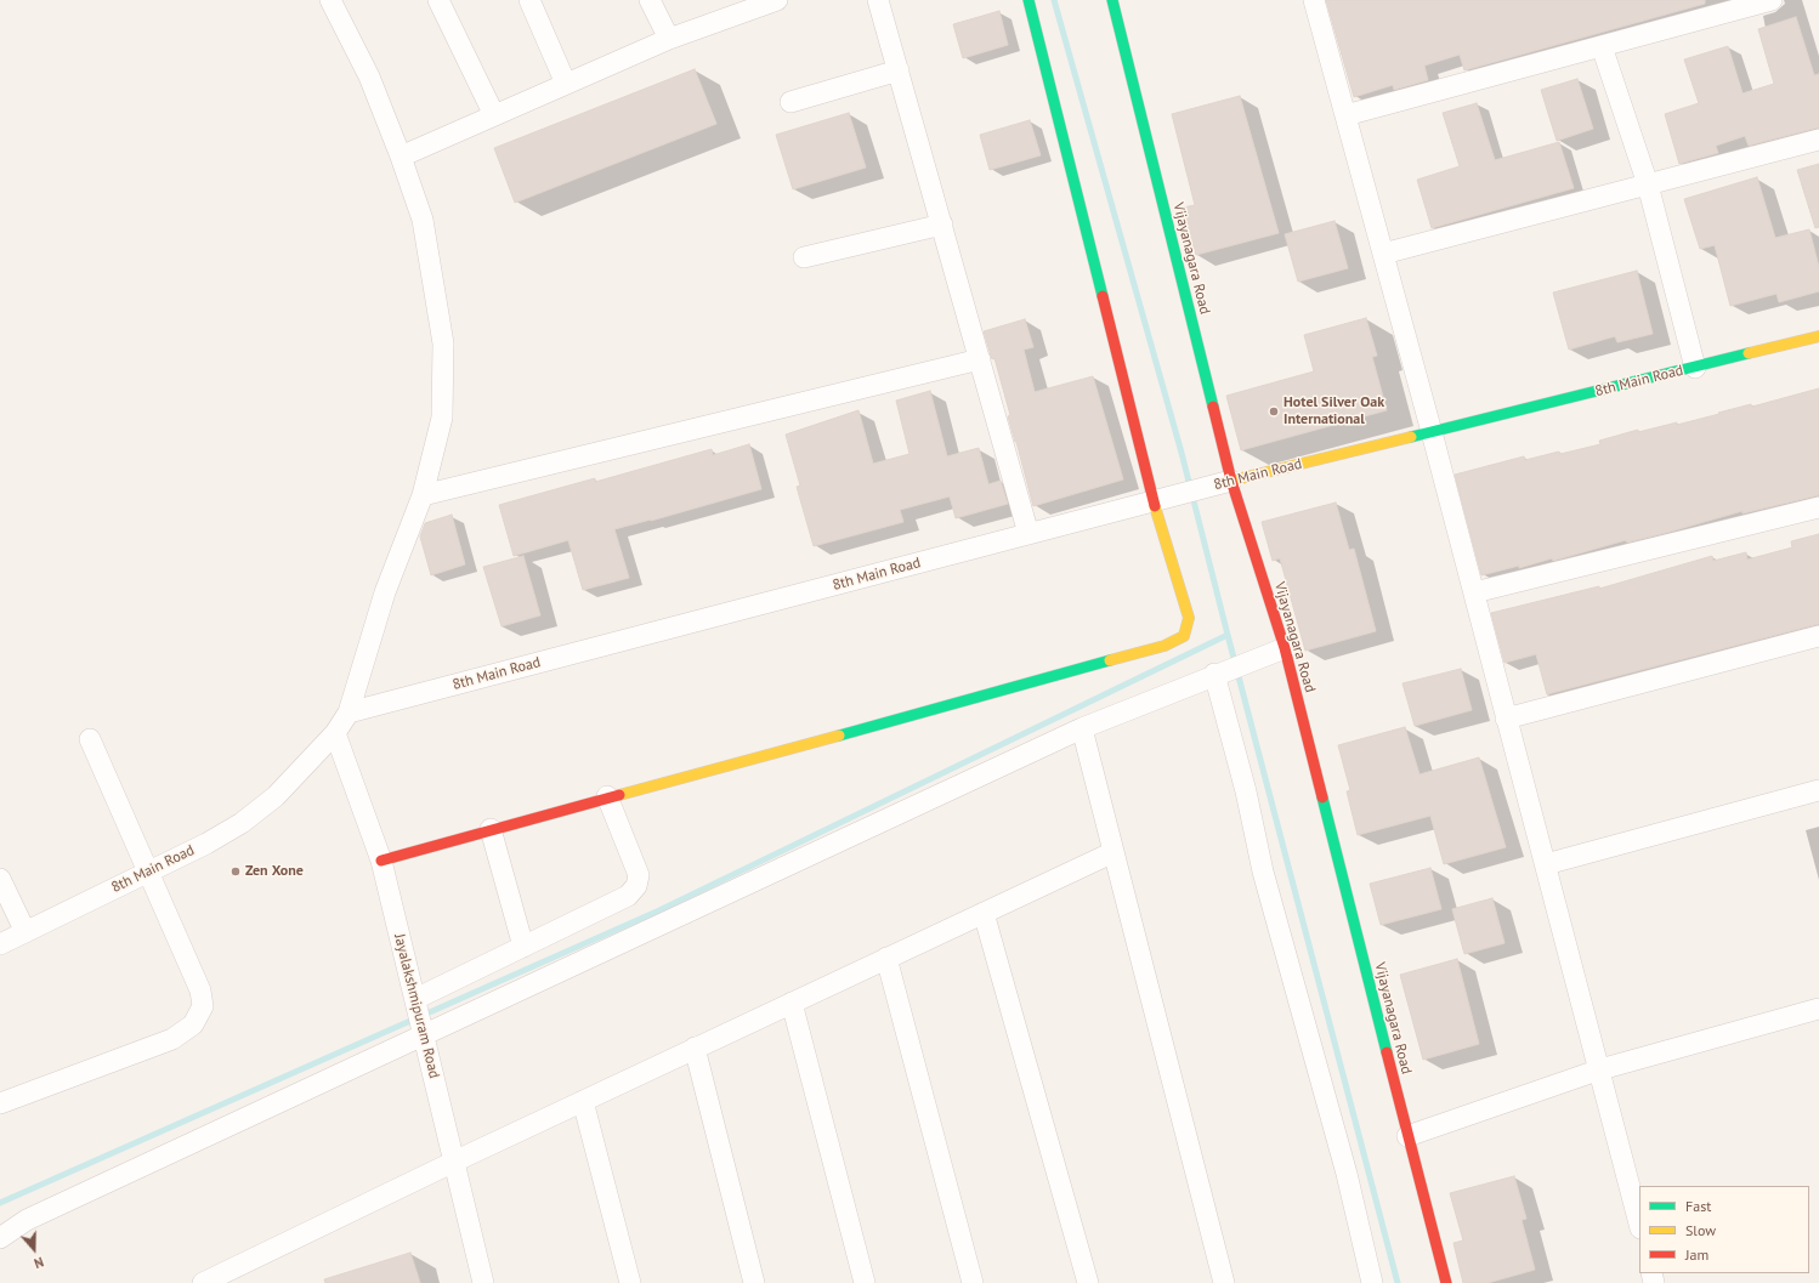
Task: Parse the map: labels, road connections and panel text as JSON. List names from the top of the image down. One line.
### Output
{"streets":{"street":["Vijayanagara Road","8th Main Road","Jayalakshmipuram Road"]},"crossings":[["Vijayanagara Road","8th Main Road"],["8th Main Road","Jayalakshmipuram Road"]],"places":["Hotel Silver Oak International","Zen Xone"],"legend":["Fast","Slow","Jam"],"north":"bottom"}
